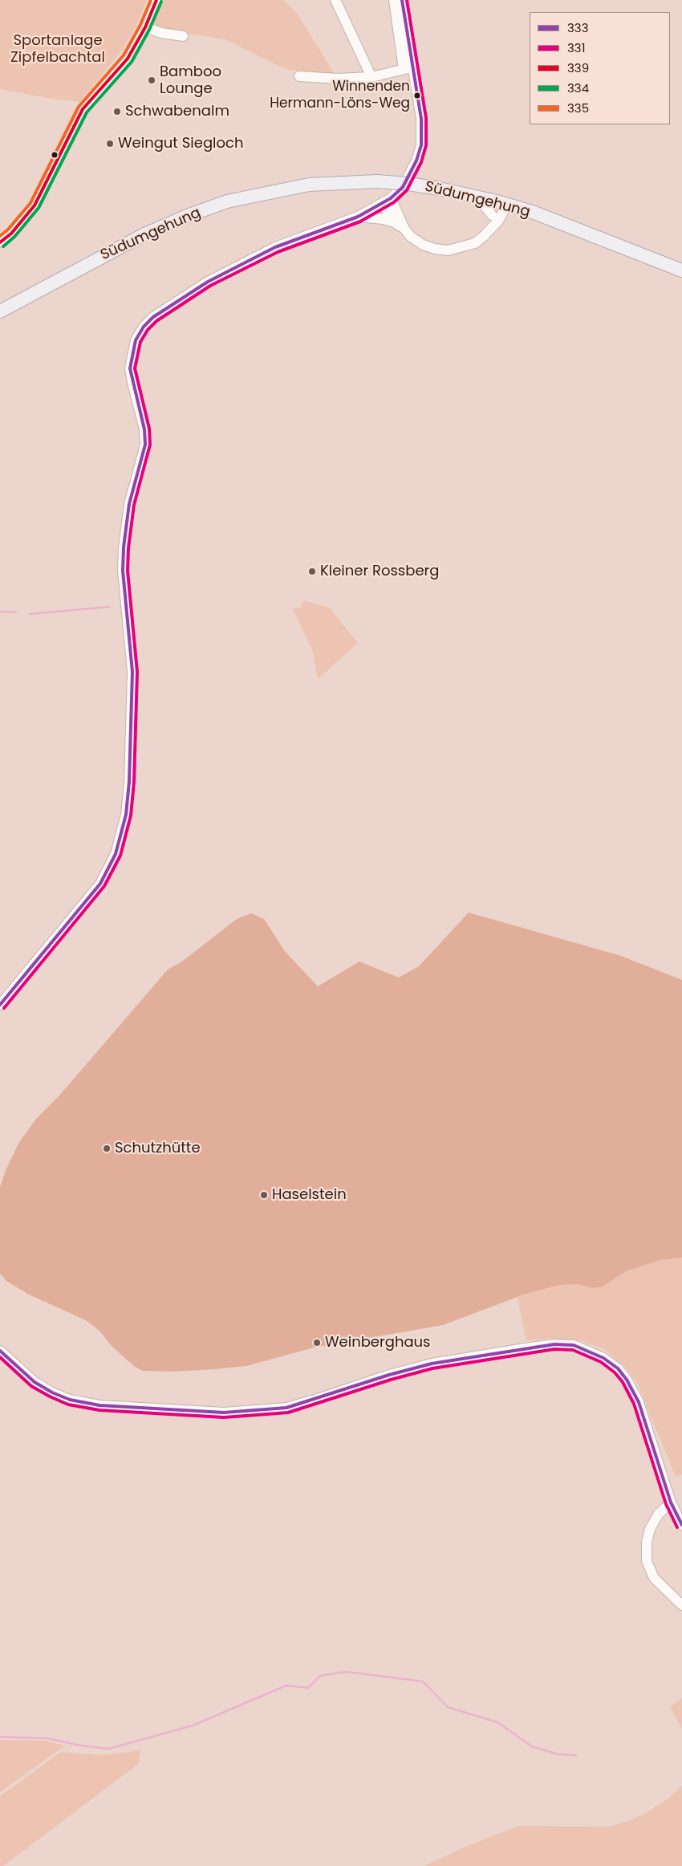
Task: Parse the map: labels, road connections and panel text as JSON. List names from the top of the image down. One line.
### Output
{"streets":{"main road":["Südumgehung"]},"parks":["Sportanlage Zipfelbachtal"],"places":["Bamboo Lounge","Winnenden Hermann-Löns-Weg","Schwabenalm","Weingut Siegloch","Kleiner Rossberg","Schutzhütte","Haselstein","Weinberghaus"],"lines":["transit line 333","transit line 331","transit line 339","transit line 335","transit line 334"],"legend":["333","331","339","334","335"]}
